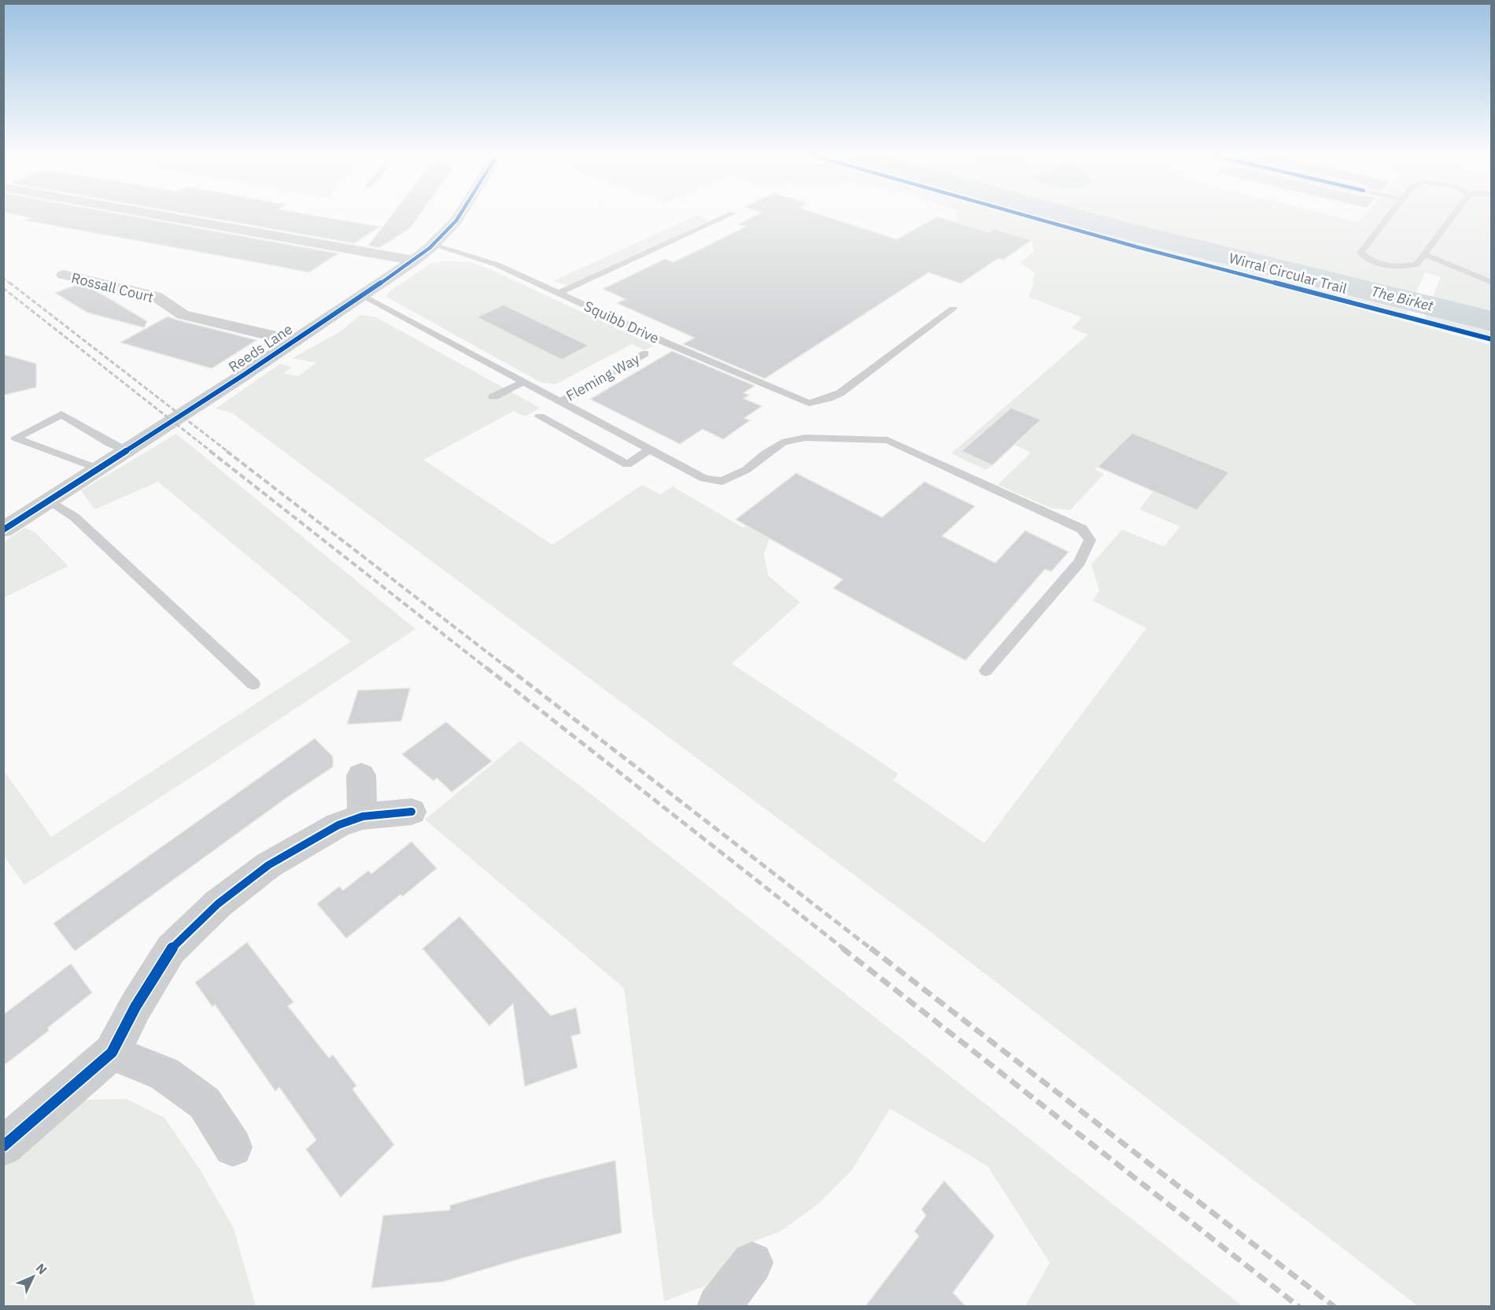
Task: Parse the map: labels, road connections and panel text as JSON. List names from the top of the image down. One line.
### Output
{"streets":{"street":["Rossall Court","Reeds Lane"],"lane":["Squibb Drive","Fleming Way"],"cycle path":["Wirral Circular Trail"]},"crossings":[["Rossall Court","Reeds Lane"],["Squibb Drive","Reeds Lane"]],"water":["The Birket"],"north":"top right"}
